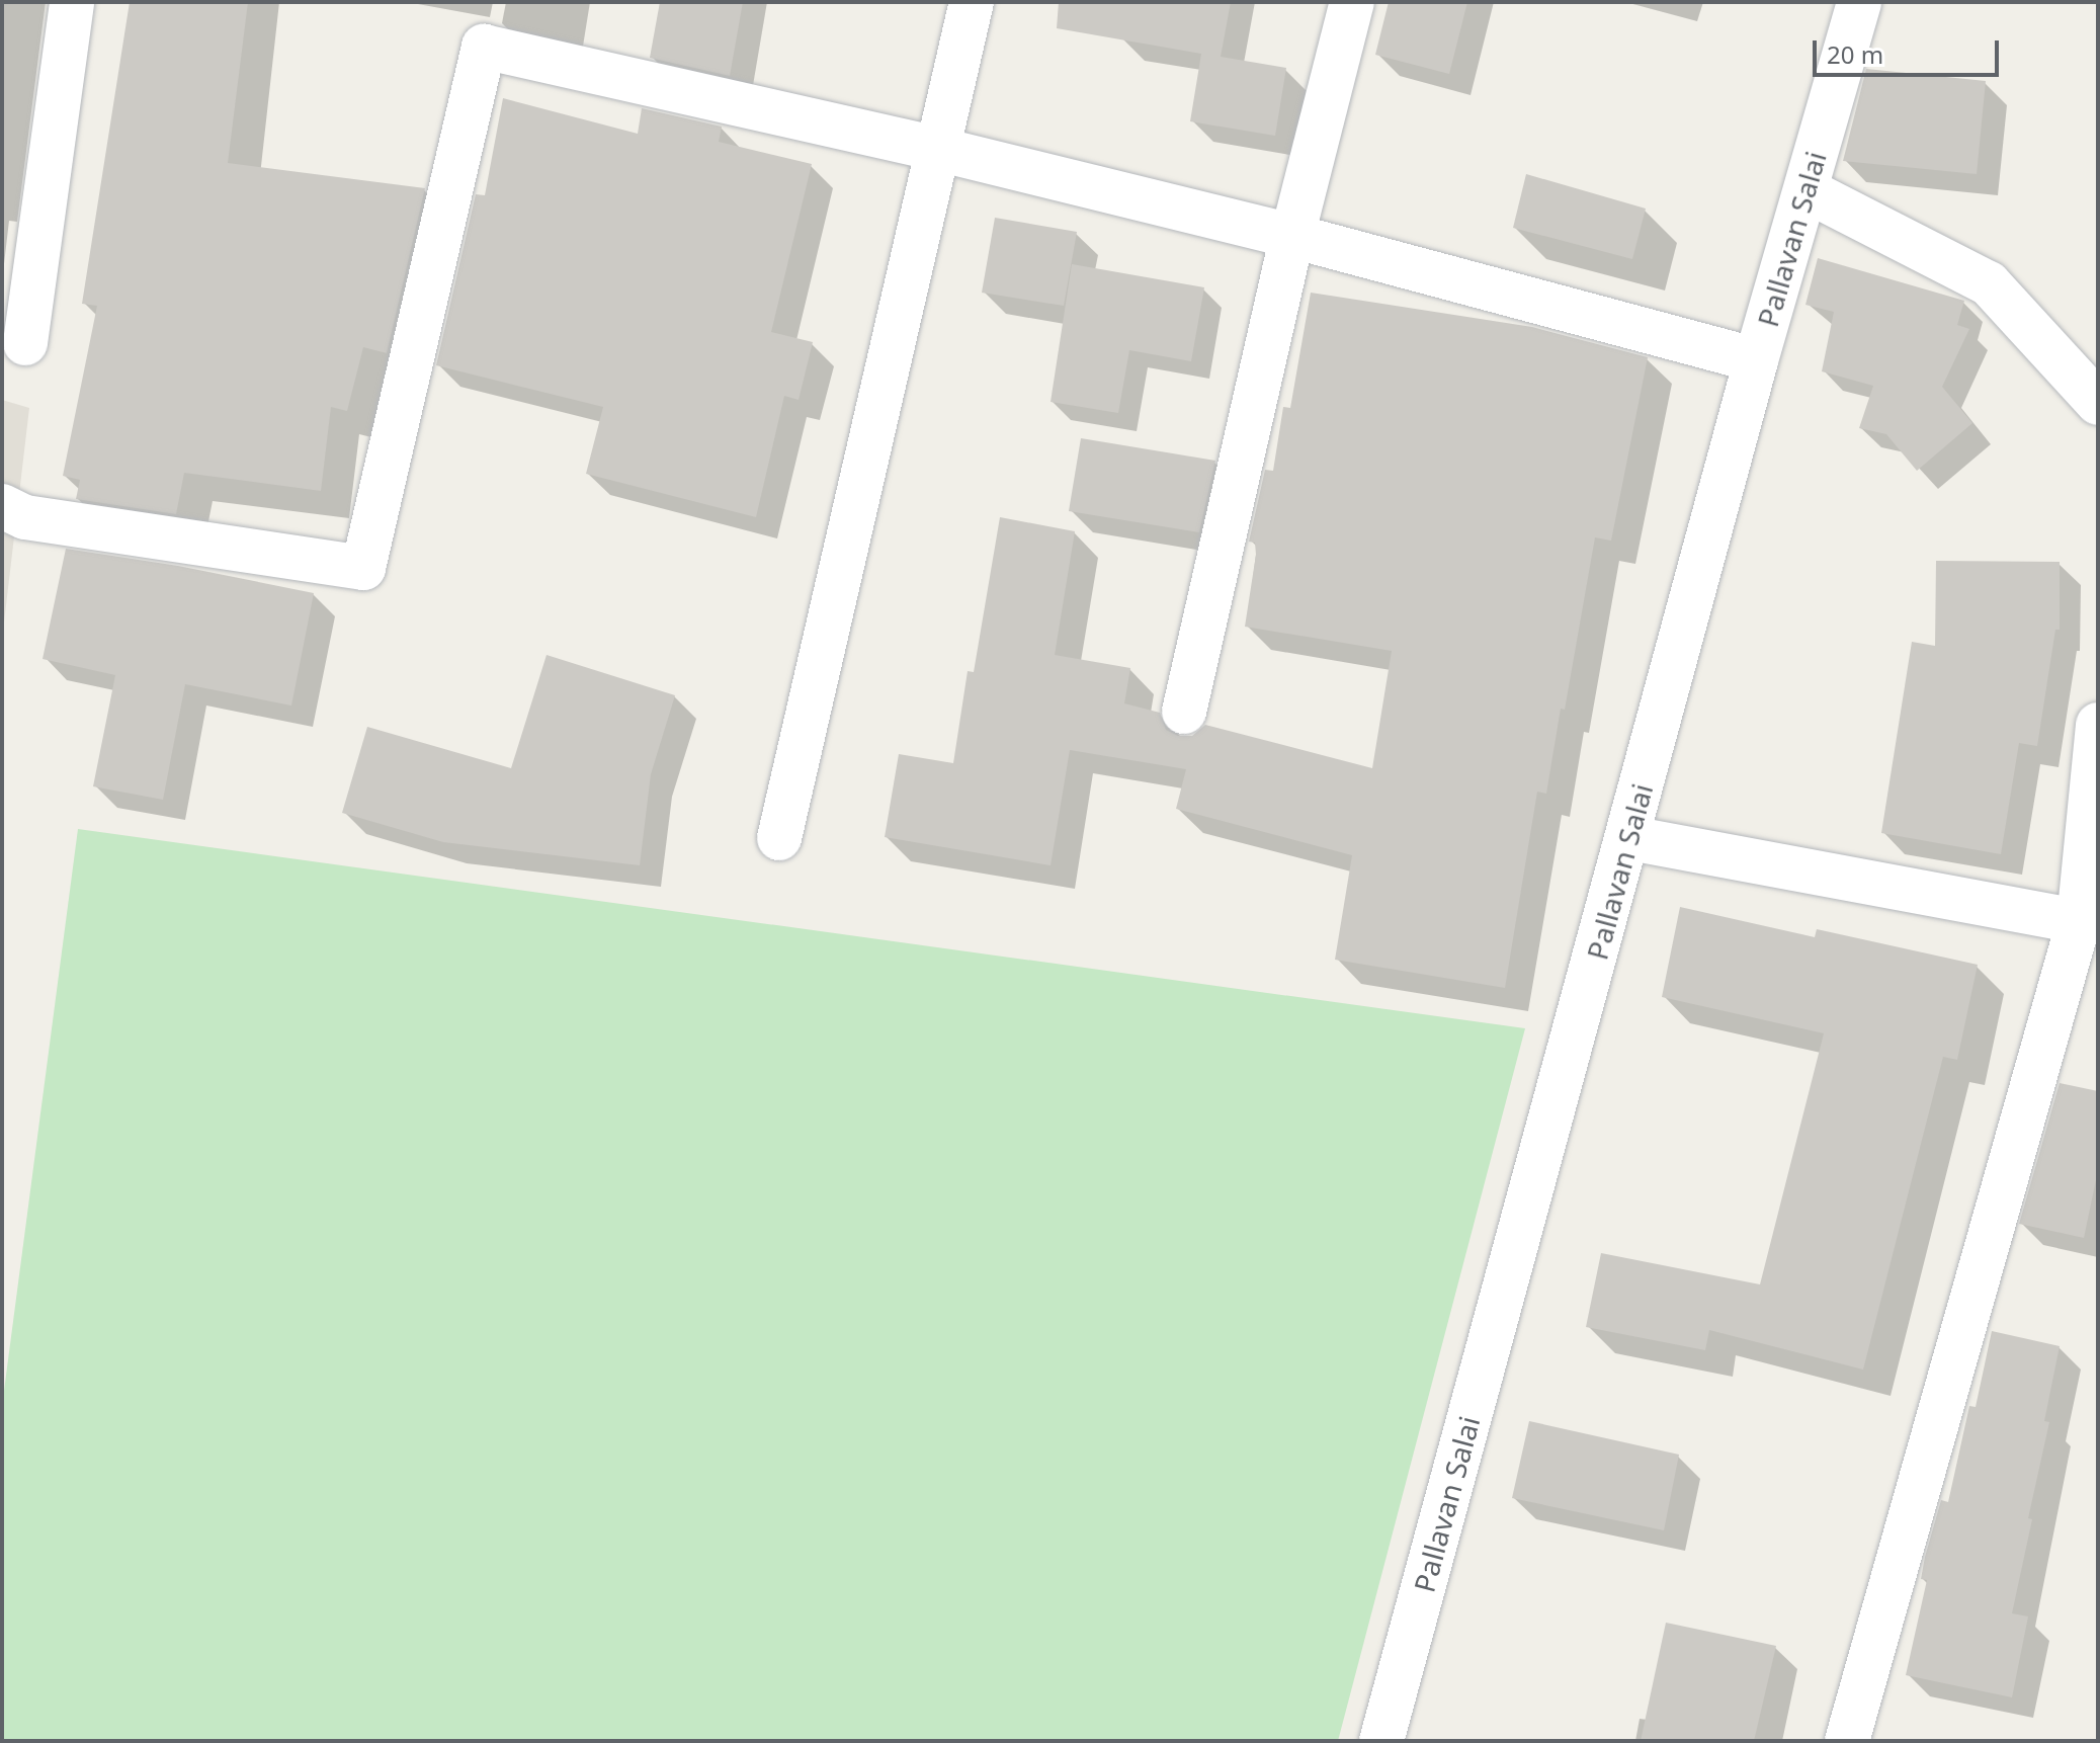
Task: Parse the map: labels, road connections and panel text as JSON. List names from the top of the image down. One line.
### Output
{"streets":{"street":["Pallavan Salai"]},"scale_bar":"20 m"}
